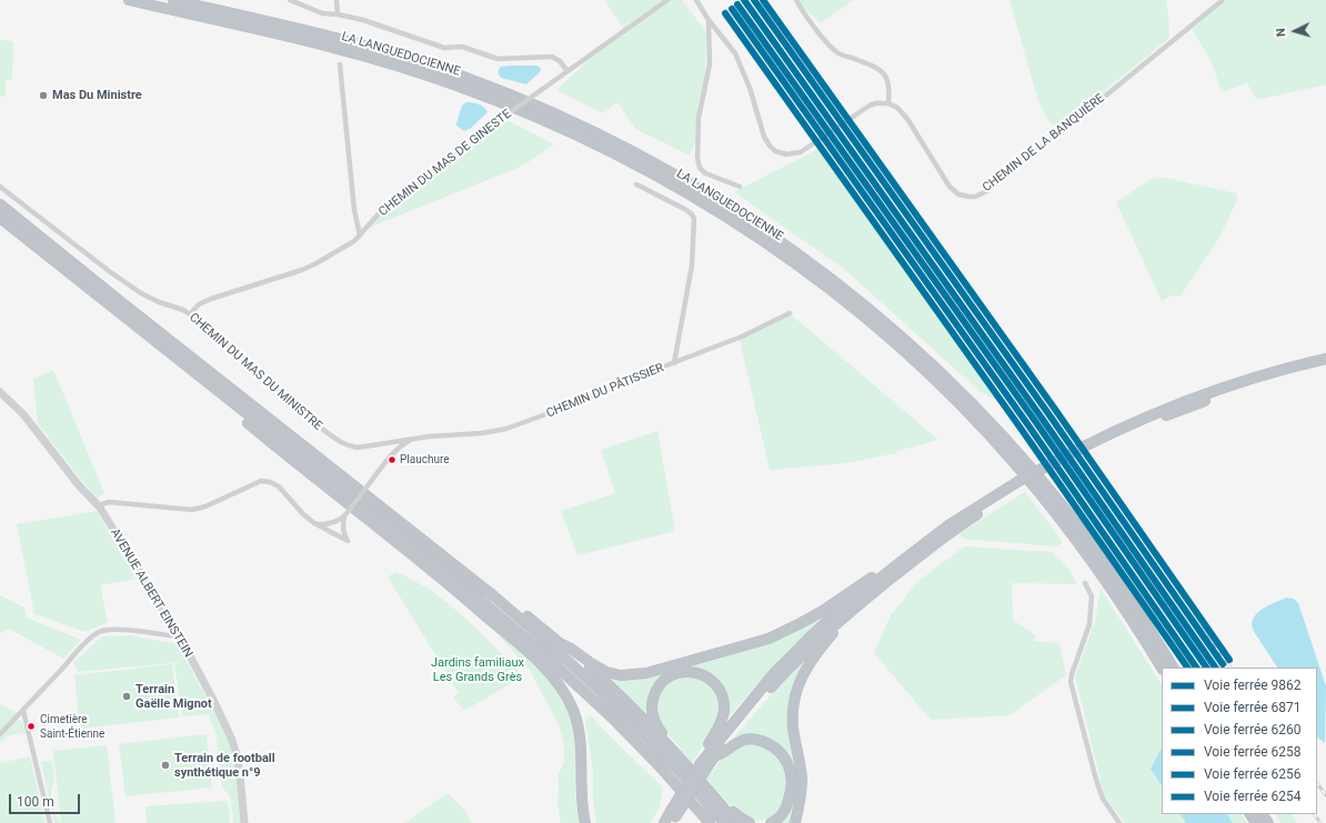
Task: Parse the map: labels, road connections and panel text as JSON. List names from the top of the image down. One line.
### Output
{"streets":{"highway":["LA LANGUEDOCIENNE"],"street":["CHEMIN DE LA BANQUIÈRE","CHEMIN DU MAS DE GINESTE","CHEMIN DU MAS DU MINISTRE","CHEMIN DU PÂTISSIER","AVENUE ALBERT EINSTEIN"]},"crossings":[["CHEMIN DU MAS DE GINESTE","CHEMIN DU MAS DU MINISTRE"],["CHEMIN DU MAS DU MINISTRE","CHEMIN DU PÂTISSIER"]],"parks":["Jardins familiaux Les Grands Grès"],"places":["Mas Du Ministre","Plauchure","Terrain Gaëlle Mignot","Cimetière Saint-Étienne","Terrain de football synthétique n°9"],"lines":["rail line 9862","rail line 6260","rail line 6256","rail line 6871","rail line 6258","rail line 6254"],"legend":["Voie ferrée 9862","Voie ferrée 6871","Voie ferrée 6260","Voie ferrée 6258","Voie ferrée 6256","Voie ferrée 6254"],"scale_bar":"100 m","north":"left"}
